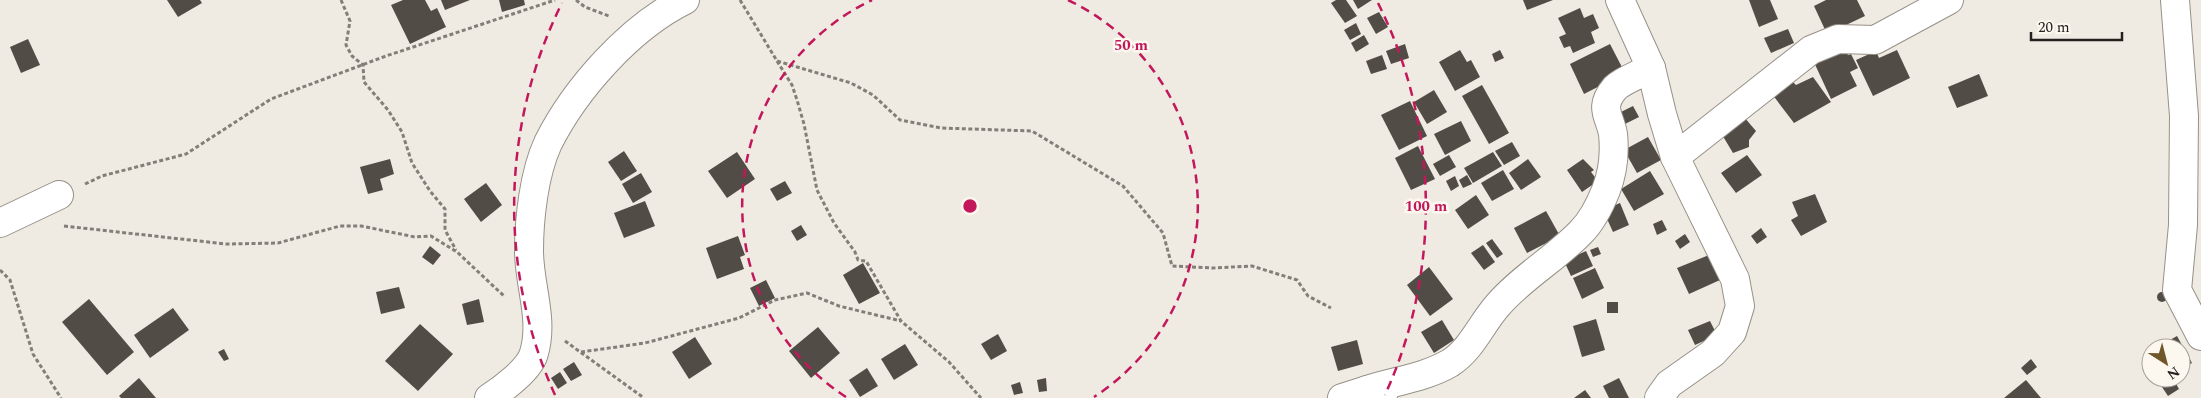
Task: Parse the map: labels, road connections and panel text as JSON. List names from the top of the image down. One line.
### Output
{"scale_bar":"20 m","north":"bottom right","rings":["50 m","100 m"]}
